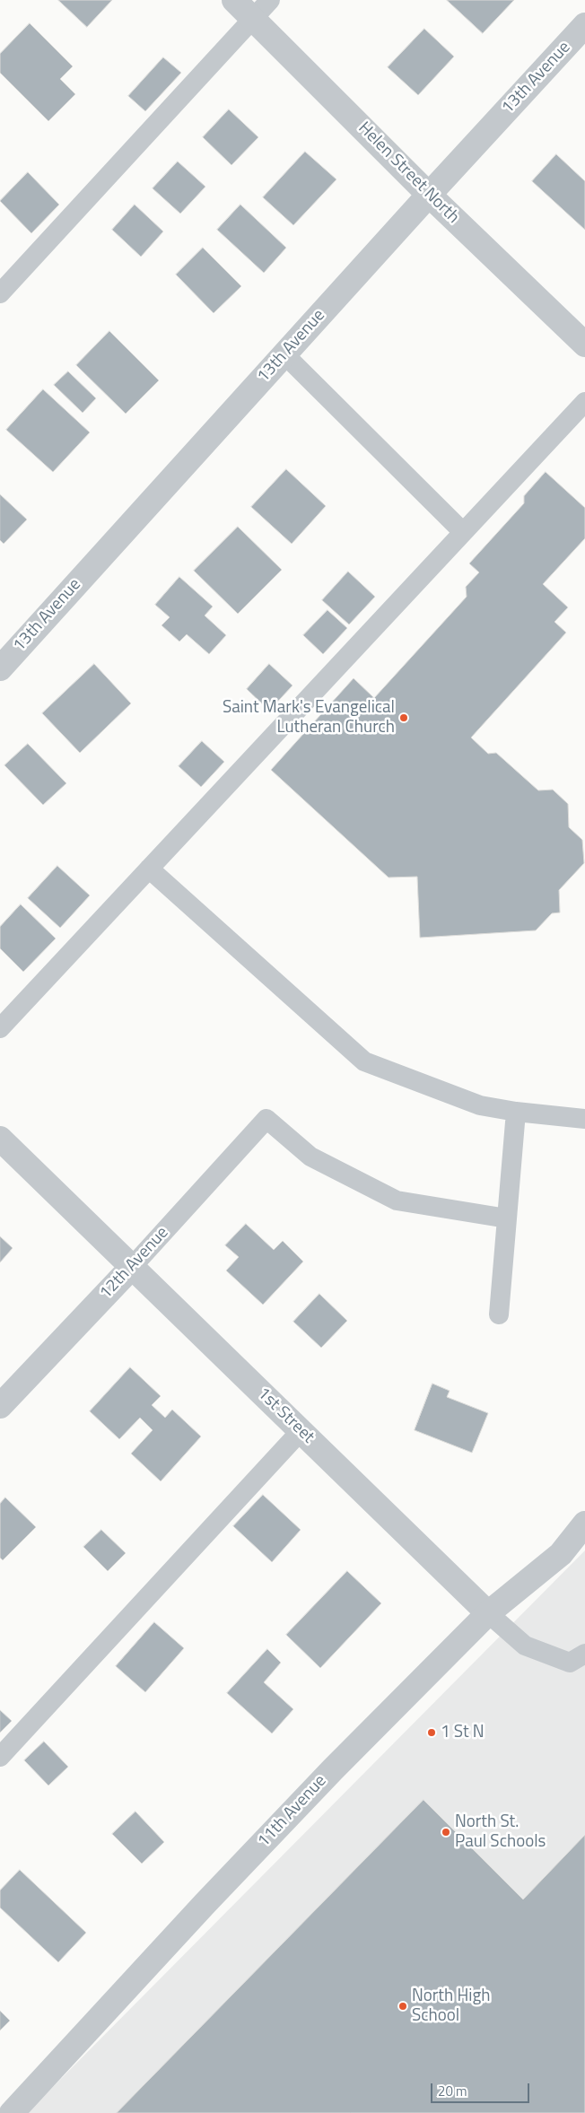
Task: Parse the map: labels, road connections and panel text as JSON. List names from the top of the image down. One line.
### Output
{"streets":{"street":["13th Avenue","Helen Street North","12th Avenue","1st Street","11th Avenue"]},"crossings":[["13th Avenue","Helen Street North"],["12th Avenue","1st Street"],["1st Street","11th Avenue"]],"places":["Saint Mark's Evangelical Lutheran Church","1 St N","North St. Paul Schools","North High School"],"scale_bar":"20 m"}
